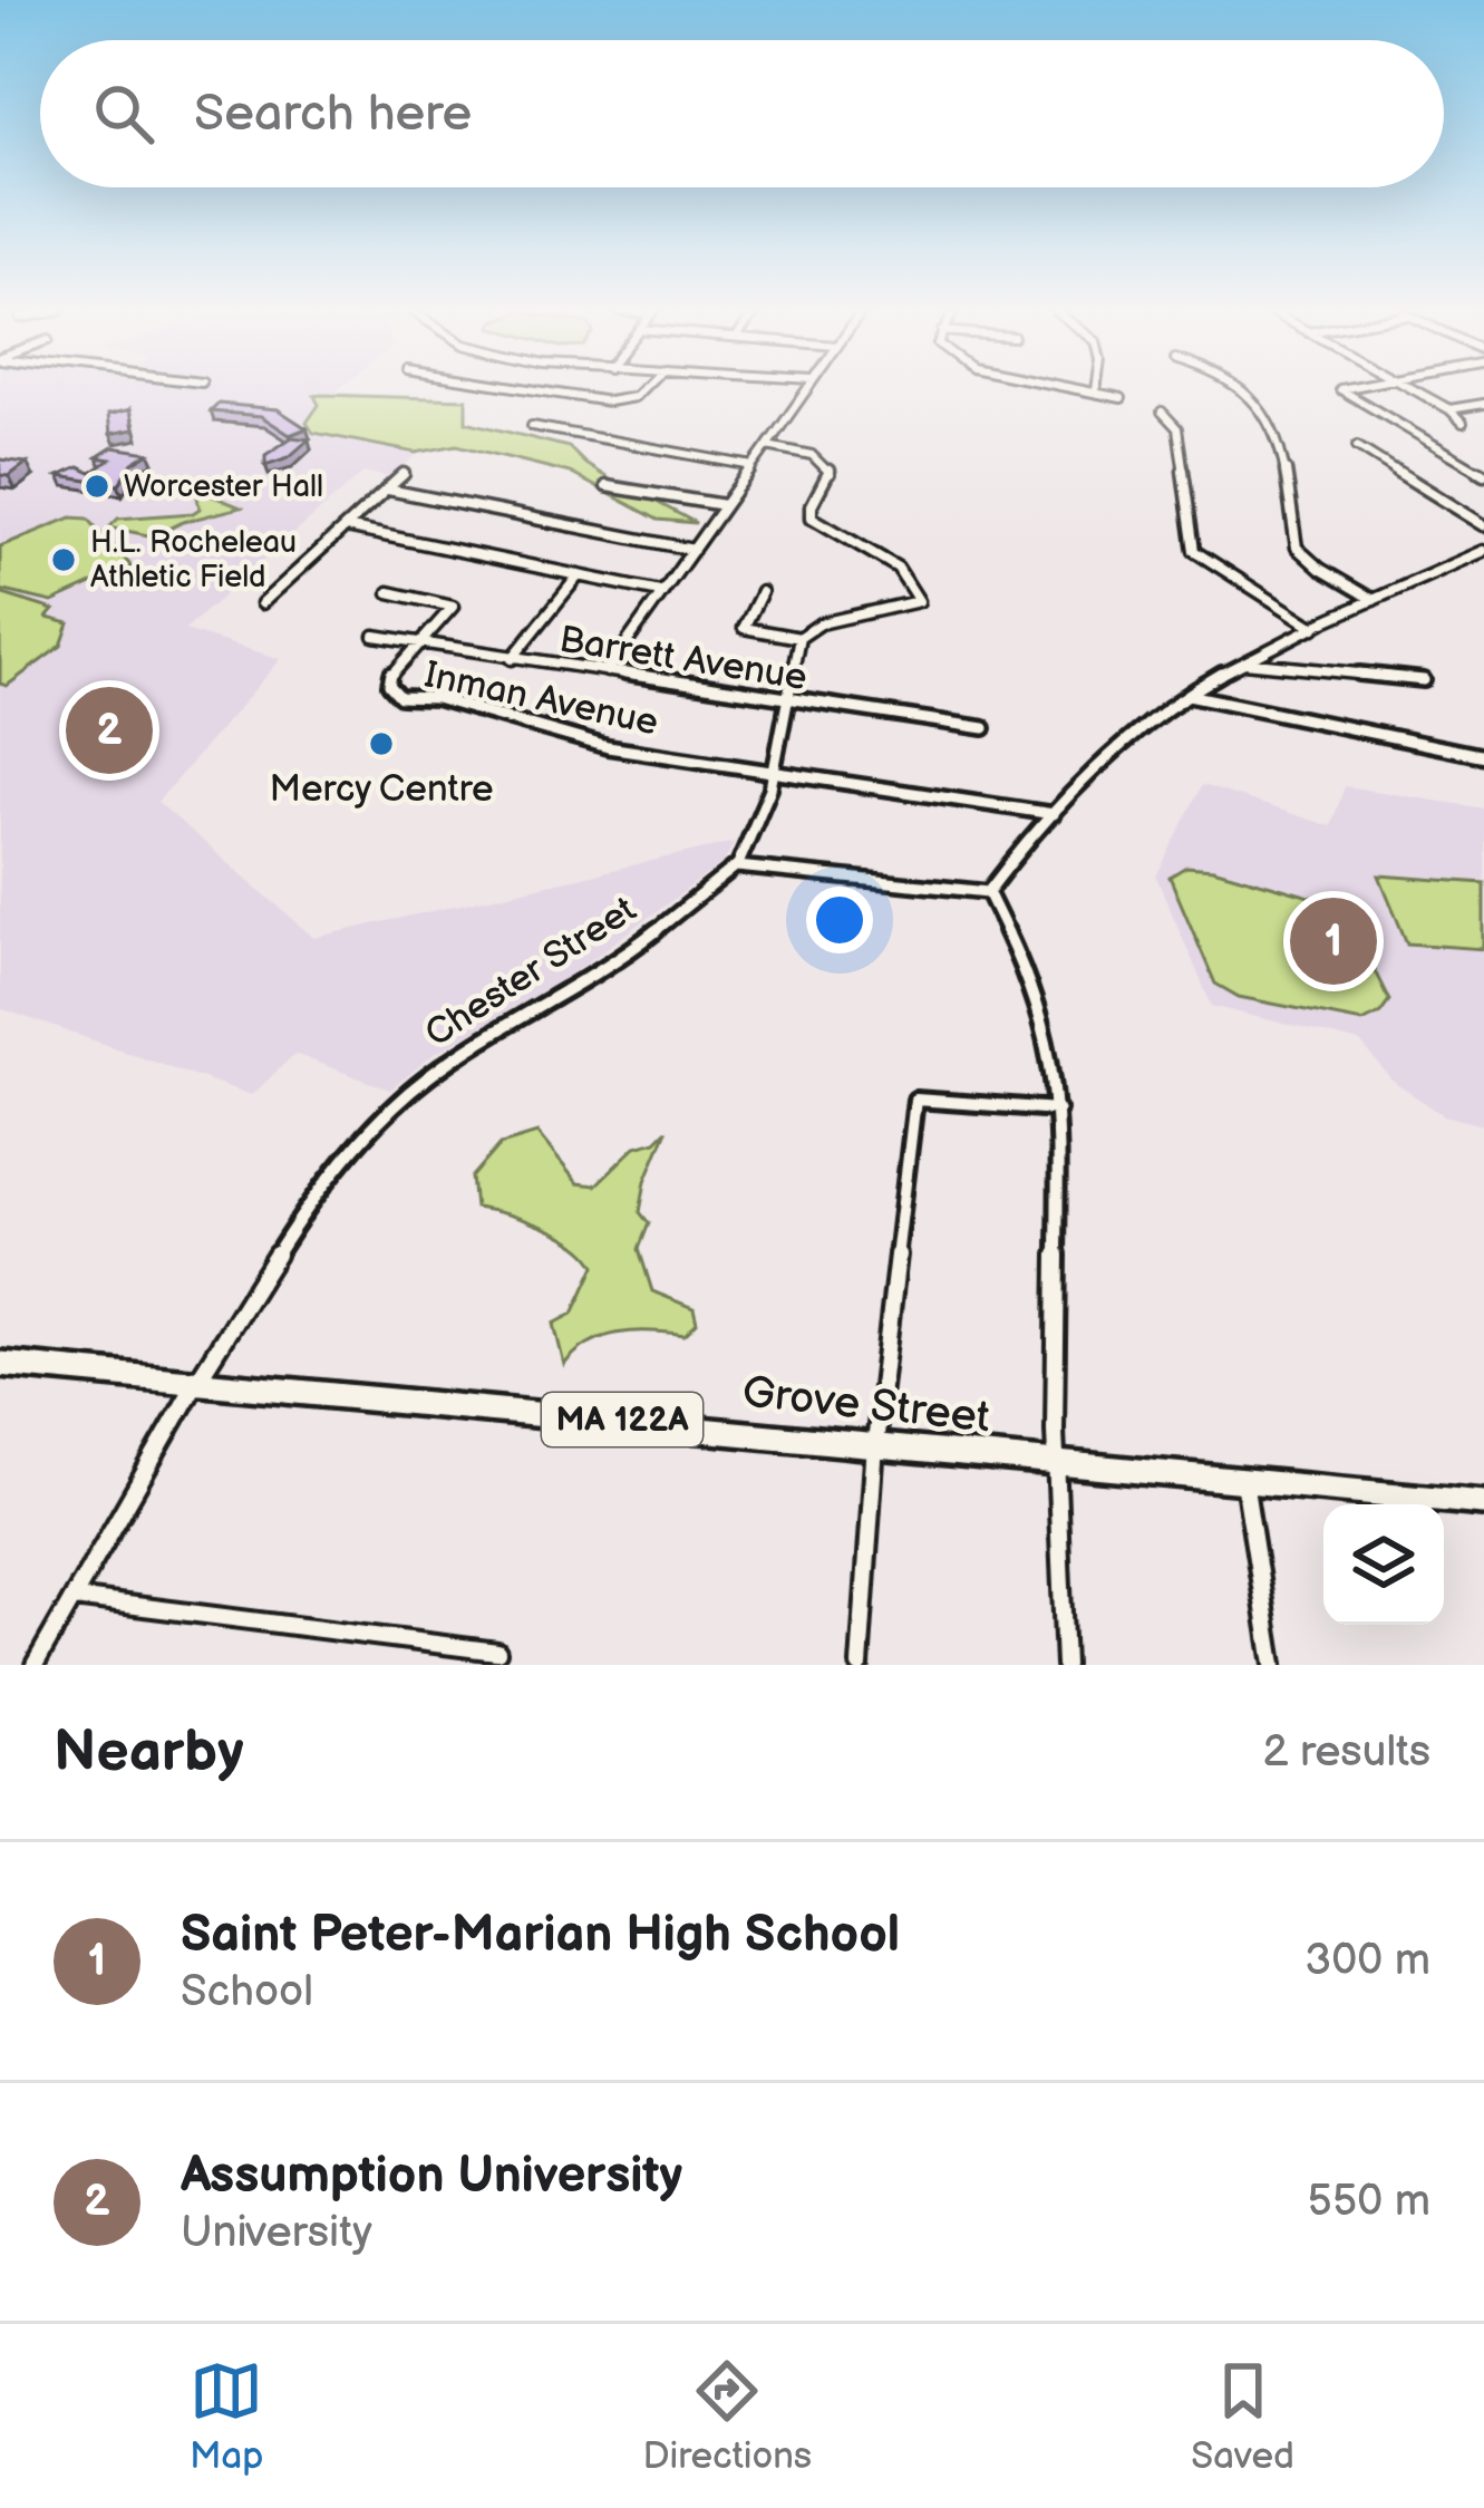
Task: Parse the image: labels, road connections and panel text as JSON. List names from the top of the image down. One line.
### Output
{"streets":{"main road":["Grove Street","MA 122A"],"street":["Barrett Avenue","Inman Avenue","Chester Street"]},"crossings":[["Barrett Avenue","Inman Avenue"],["Chester Street","Grove Street"]],"places":["Worcester Hall","H.L. Rocheleau Athletic Field","Mercy Centre"],"page":{"search":"Search here","pins":["2","1"],"heading":["Nearby","2 results"],"list":[{"mark":"1","name":"Saint Peter-Marian High School","note":"School","value":"300 m"},{"mark":"2","name":"Assumption University","note":"University","value":"550 m"}],"nav":["Map","Directions","Saved"]}}
